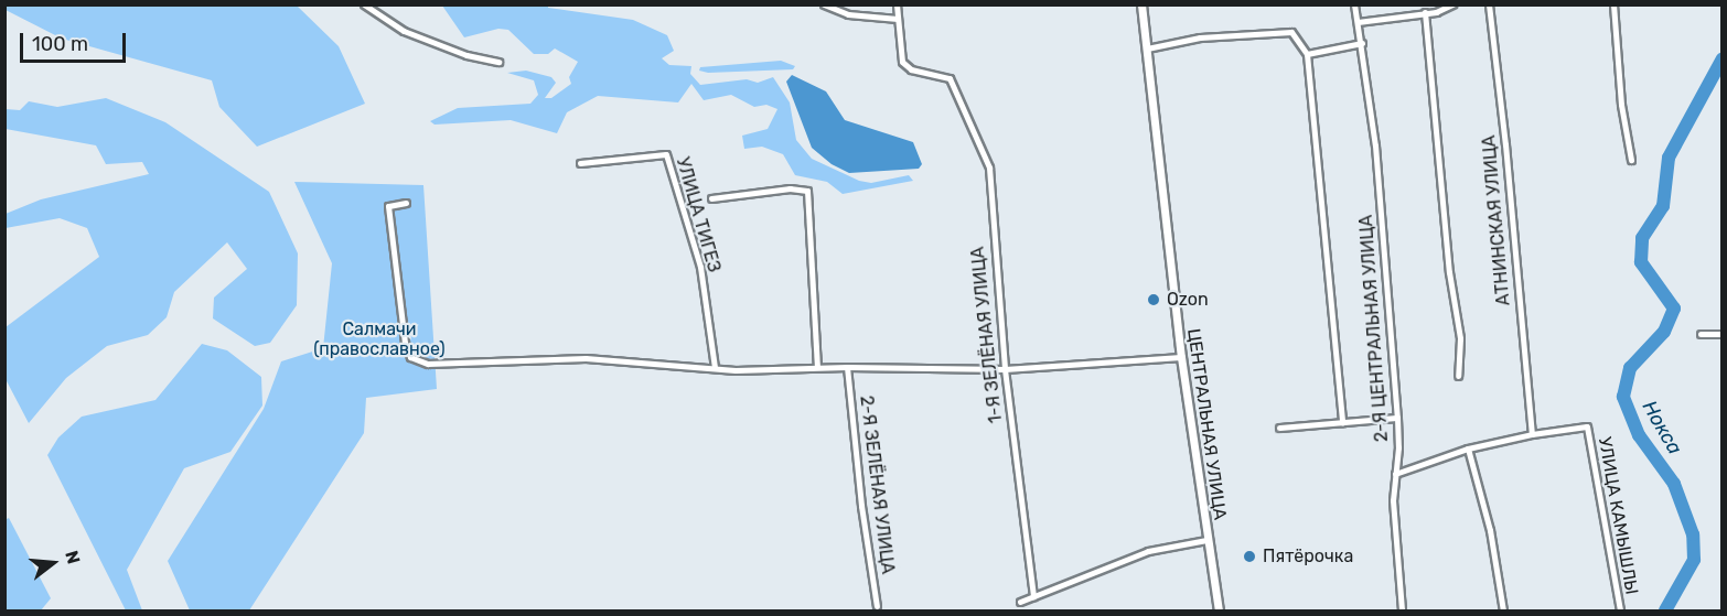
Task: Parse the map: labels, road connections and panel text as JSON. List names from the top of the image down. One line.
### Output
{"streets":{"street":["УЛИЦА ТИГЕЗ","АТНИНСКАЯ УЛИЦА","2-Я ЦЕНТРАЛЬНАЯ УЛИЦА","1-Я ЗЕЛЁНАЯ УЛИЦА","ЦЕНТРАЛЬНАЯ УЛИЦА","2-Я ЗЕЛЁНАЯ УЛИЦА","УЛИЦА КАМЫШЛЫ"]},"crossings":[["АТНИНСКАЯ УЛИЦА","УЛИЦА КАМЫШЛЫ"]],"water":["Нокса"],"parks":["Салмачи (православное)"],"places":["Ozon","Пятёрочка"],"scale_bar":"100 m","north":"right"}
